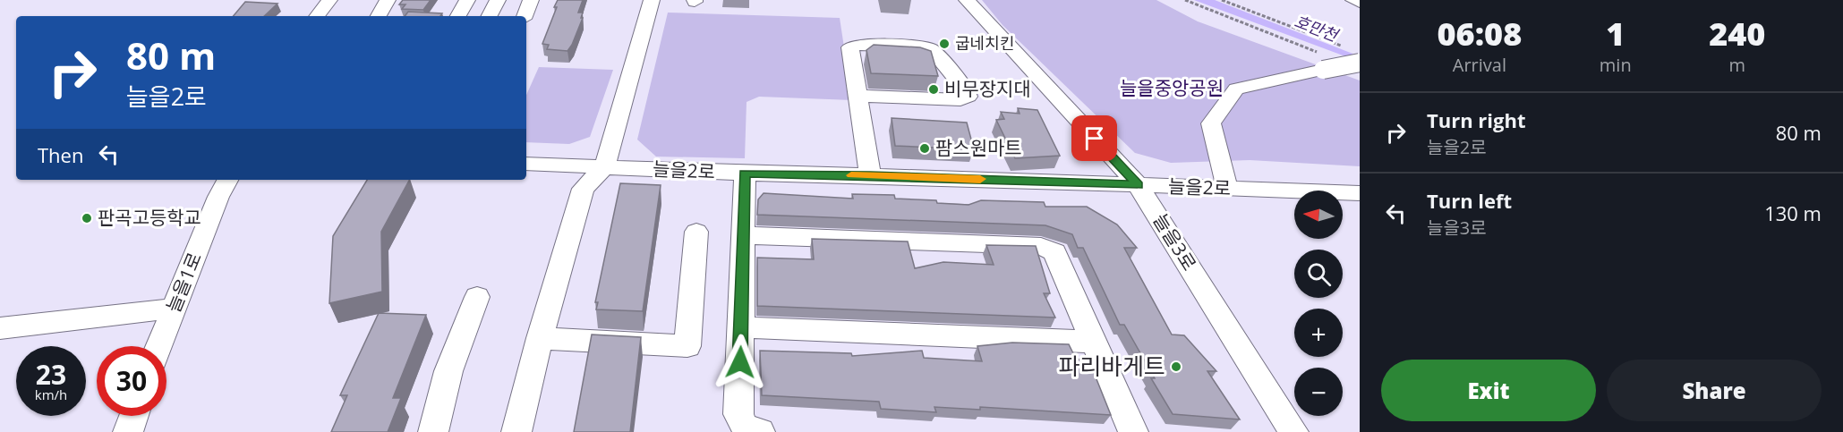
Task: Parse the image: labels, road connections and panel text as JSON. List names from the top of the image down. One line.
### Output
{"streets":{"street":["늘을2로","늘을3로","늘을1로"]},"crossings":[["늘을2로","늘을3로"]],"water":["호만천"],"parks":["늘을중앙공원"],"places":["굽네치킨","비무장지대","팜스원마트","판곡고등학교","파리바게트"],"north":"left","page":{"eta":["06:08","Arrival","1","min","240","m"],"turn":["80 m","늘을2로"],"list":[{"name":"Turn right","note":"늘을2로","value":"80 m"},{"name":"Turn left","note":"늘을3로","value":"130 m"}],"then":"Then","map_buttons":["+","−"],"speed":"23 km/h","limit":"30","buttons":["Exit","Share"]}}
